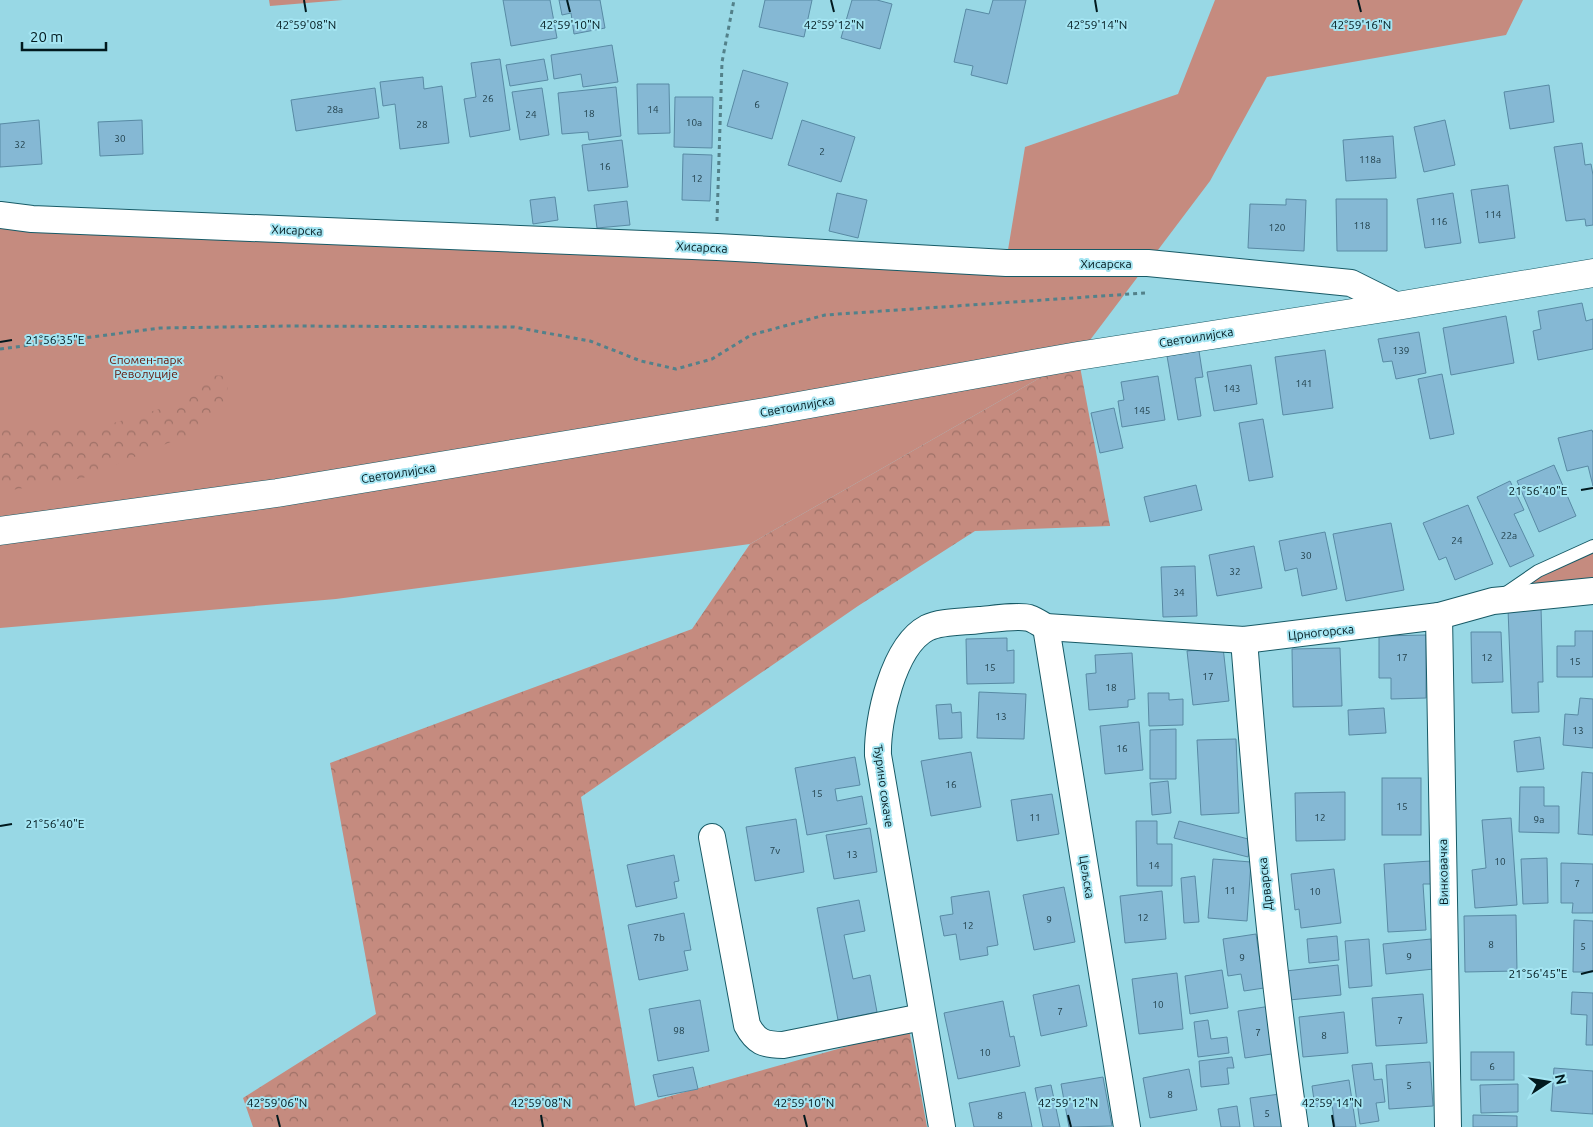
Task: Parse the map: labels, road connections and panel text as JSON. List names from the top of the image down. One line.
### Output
{"streets":{"street":["Хисарска","Светоилијска","Црногорска","Ђурино сокаче","Винковачка","Цељска","Дрварска"]},"crossings":[["Хисарска","Светоилијска"],["Црногорска","Ђурино сокаче"],["Црногорска","Винковачка"],["Црногорска","Цељска"],["Црногорска","Дрварска"],["Ђурино сокаче","Цељска"]],"parks":["Спомен-парк Револуције"],"house_numbers":["26","6","28a","14","18","24","10a","28","30","32","2","118a","16","12","114","116","118","120","139","141","143","145","22a","24","30","32","34","17","12","15","15","17","18","13","13","16","16","15","15","11","12","9a","7v","13","10","14","7","11","10","12","9","12","7b","8","5","9","9","10","7","7","98","7","8","10","6","5","8","5","8"],"scale_bar":"20 m","north":"right","coordinates":["42°59'08\"N","42°59'10\"N","42°59'12\"N","42°59'14\"N","42°59'16\"N","21°56'35\"E","21°56'40\"E","21°56'45\"E","42°59'06\"N"]}
